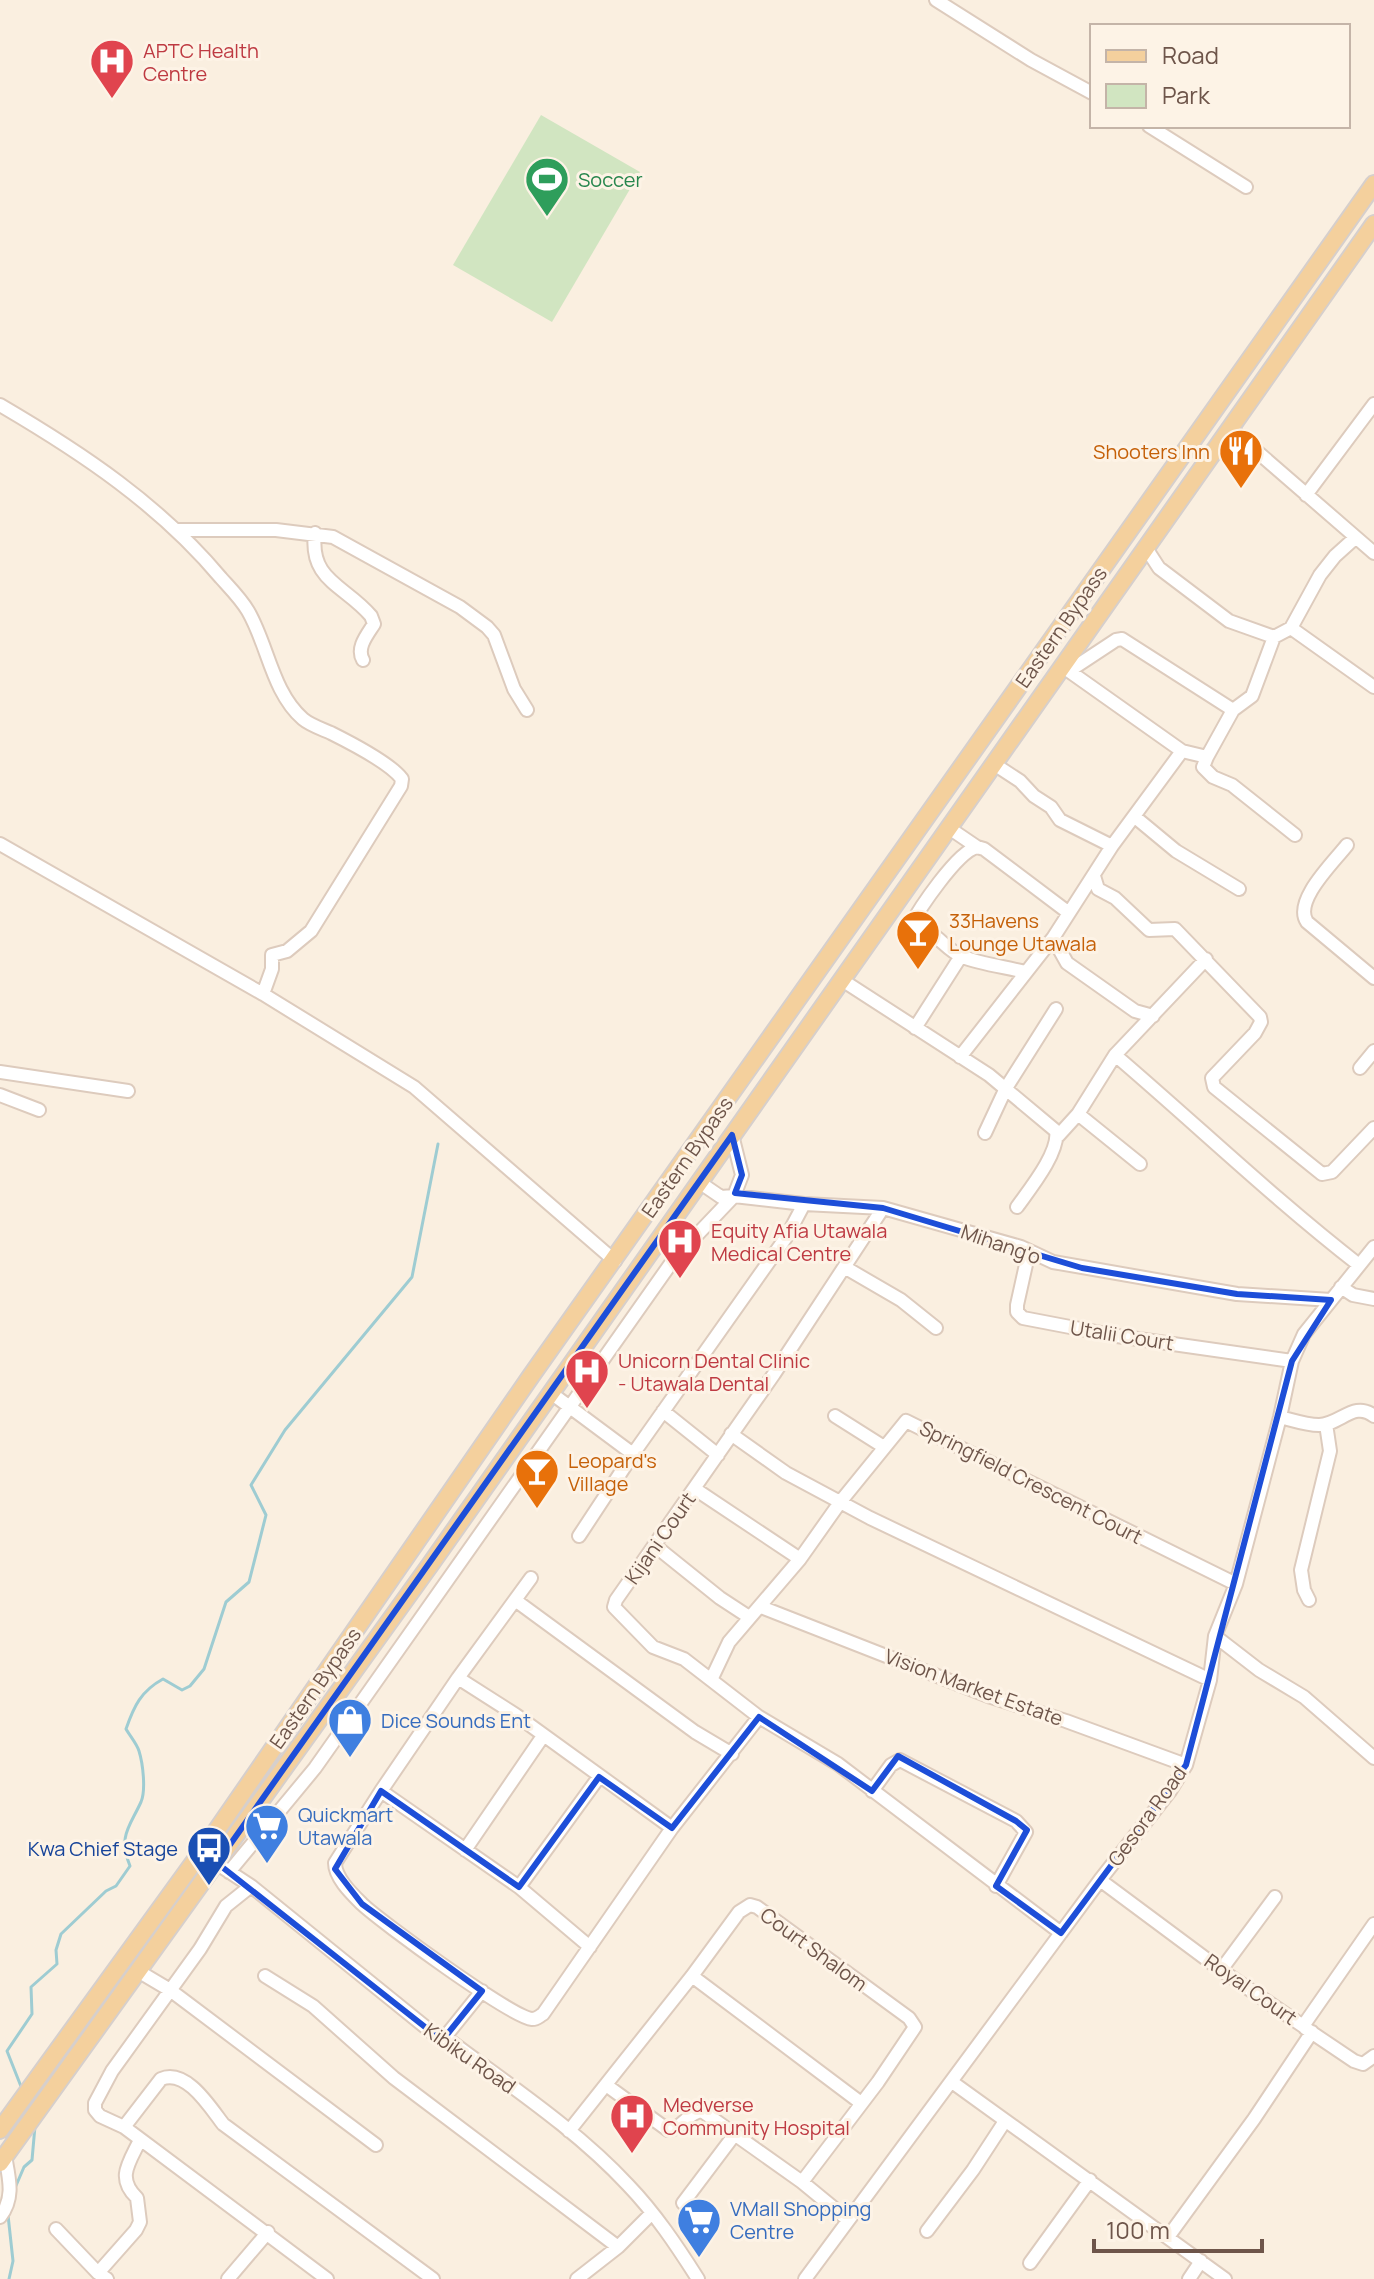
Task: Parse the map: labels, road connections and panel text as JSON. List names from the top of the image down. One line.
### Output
{"streets":{"main road":["Eastern Bypass"],"street":["Mihang'o","Utalii Court","Springfield Crescent Court","Kijani Court","Vision Market Estate","Gesora Road","Court Shalom","Royal Court","Kibiku Road"]},"crossings":[["Eastern Bypass","Mihang'o"],["Eastern Bypass","Kibiku Road"],["Mihang'o","Utalii Court"],["Mihang'o","Kijani Court"],["Mihang'o","Gesora Road"],["Utalii Court","Gesora Road"],["Springfield Crescent Court","Kijani Court"],["Springfield Crescent Court","Vision Market Estate"],["Springfield Crescent Court","Gesora Road"],["Kijani Court","Gesora Road"],["Vision Market Estate","Gesora Road"],["Gesora Road","Royal Court"],["Court Shalom","Kibiku Road"]],"places":{"hospital":["APTC Health Centre","Equity Afia Utawala Medical Centre","Unicorn Dental Clinic - Utawala Dental","Medverse Community Hospital"],"sports":["Soccer"],"restaurant":["Shooters Inn"],"bar":["33Havens Lounge Utawala","Leopard's Village"],"shop":["Dice Sounds Ent"],"supermarket":["Quickmart Utawala","VMall Shopping Centre"],"bus stop":["Kwa Chief Stage"]},"legend":["Road","Park"],"scale_bar":"100 m"}
